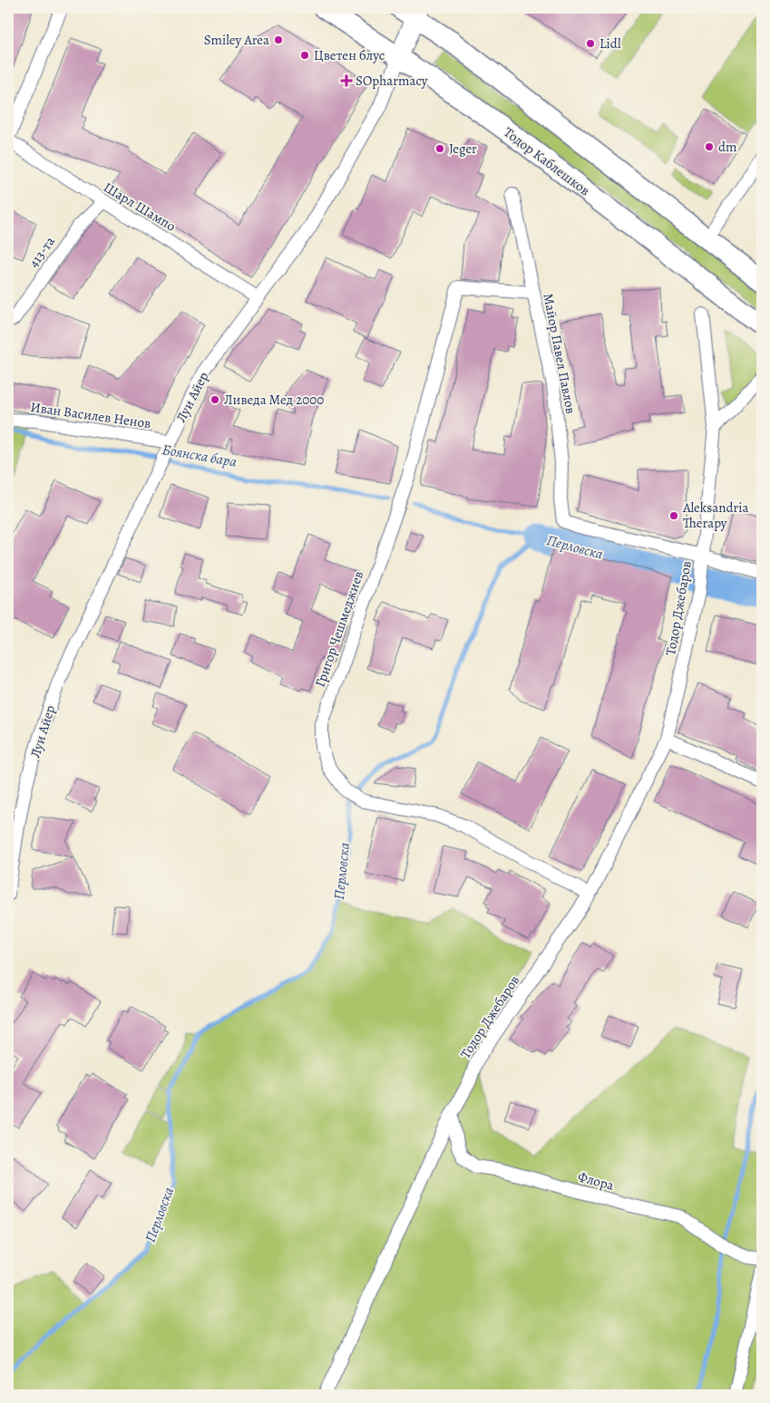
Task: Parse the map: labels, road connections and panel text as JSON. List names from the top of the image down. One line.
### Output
{"streets":{"main road":["Тодор Каблешков","Луи Айер"],"street":["Шарл Шампо","413-та","Майор Павел Павлов","Иван Василев Ненов","Тодор Джебаров","Григор Чешмеджиев","Флора"]},"crossings":[["Тодор Каблешков","Луи Айер"],["Шарл Шампо","413-та"],["Шарл Шампо","Луи Айер"],["Майор Павел Павлов","Тодор Джебаров"],["Майор Павел Павлов","Григор Чешмеджиев"],["Луи Айер","Иван Василев Ненов"],["Тодор Джебаров","Григор Чешмеджиев"],["Тодор Джебаров","Флора"]],"water":["Боянска бара","Перловска"],"places":{"other":["Smiley Area","Lidl","Цветен блус","dm","Jeger","Ливеда Мед 2000","Aleksandria Therapy"],"health":["SOpharmacy"]}}
